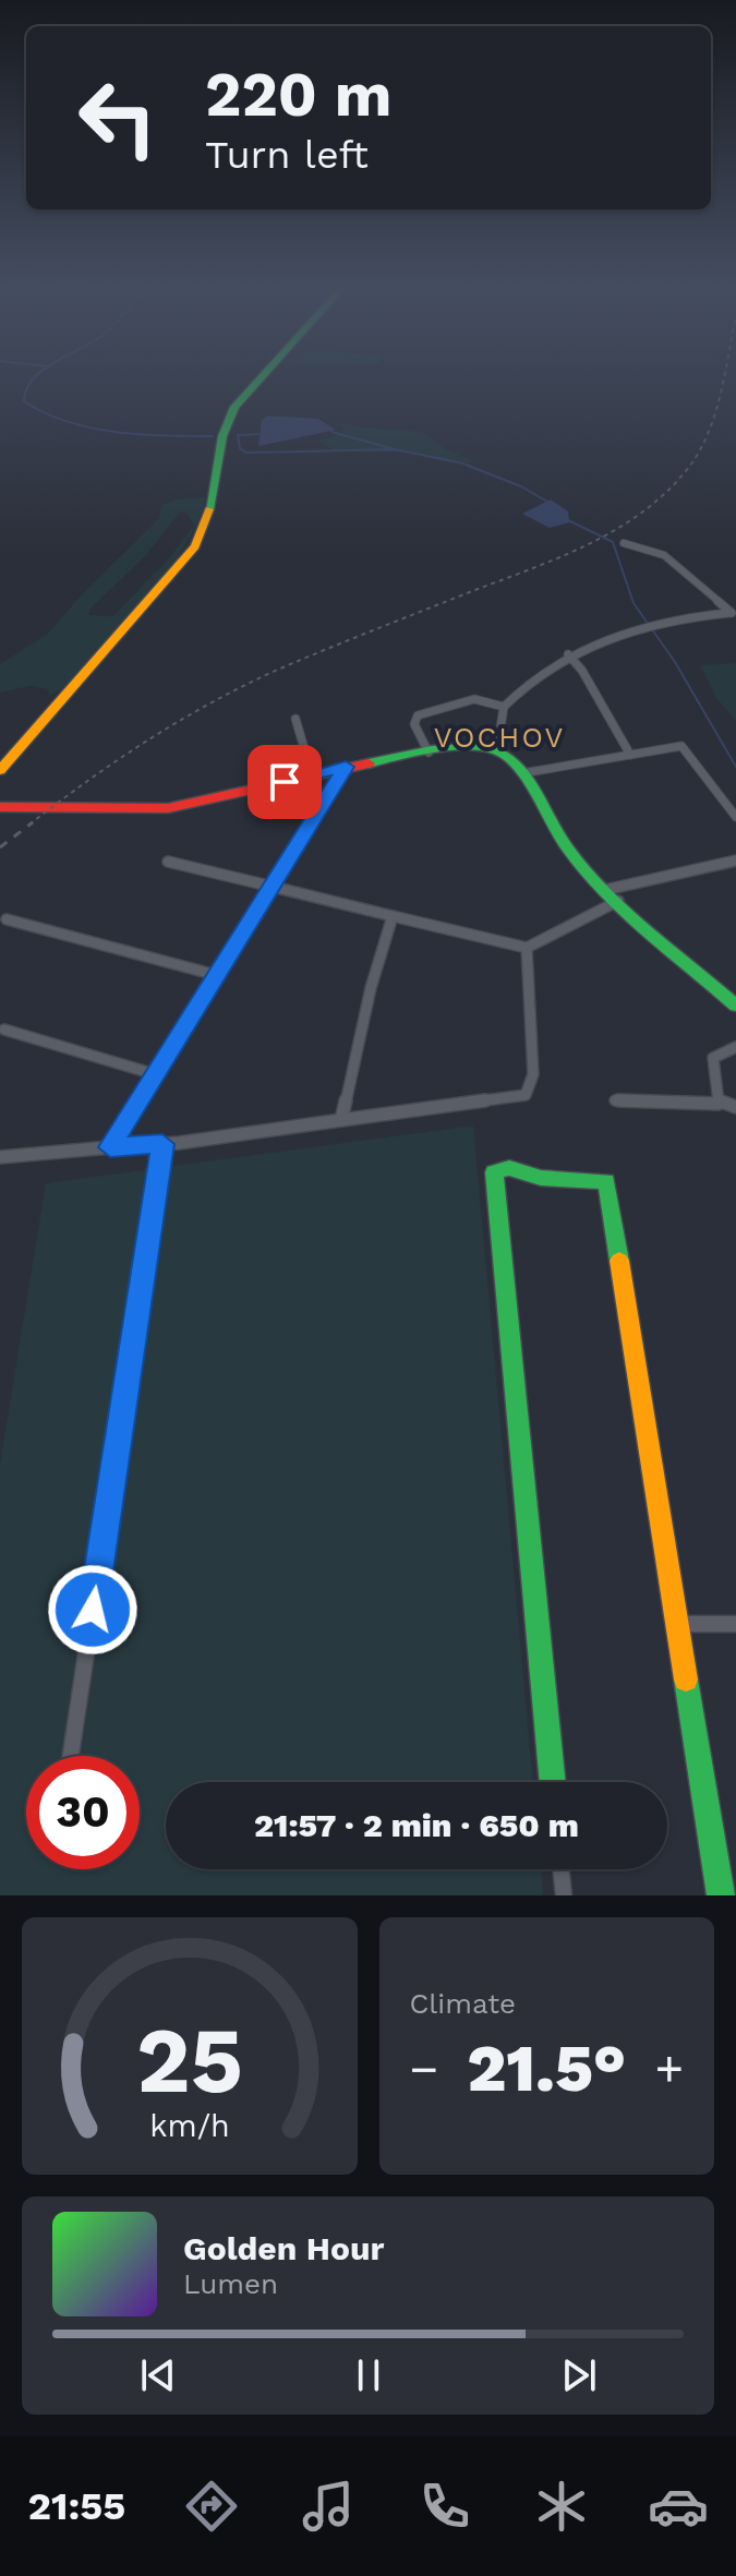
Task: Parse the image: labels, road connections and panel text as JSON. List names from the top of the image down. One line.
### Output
{"districts":["VOCHOV"],"page":{"turn":["220 m","Turn left"],"limit":"30","trip":"21:57 · 2 min · 650 m","tile":"Climate","heat":["−","21.5°","+"],"song":["Golden Hour","Lumen"],"tabs":"21:55","gauge":["25","km/h"]}}
